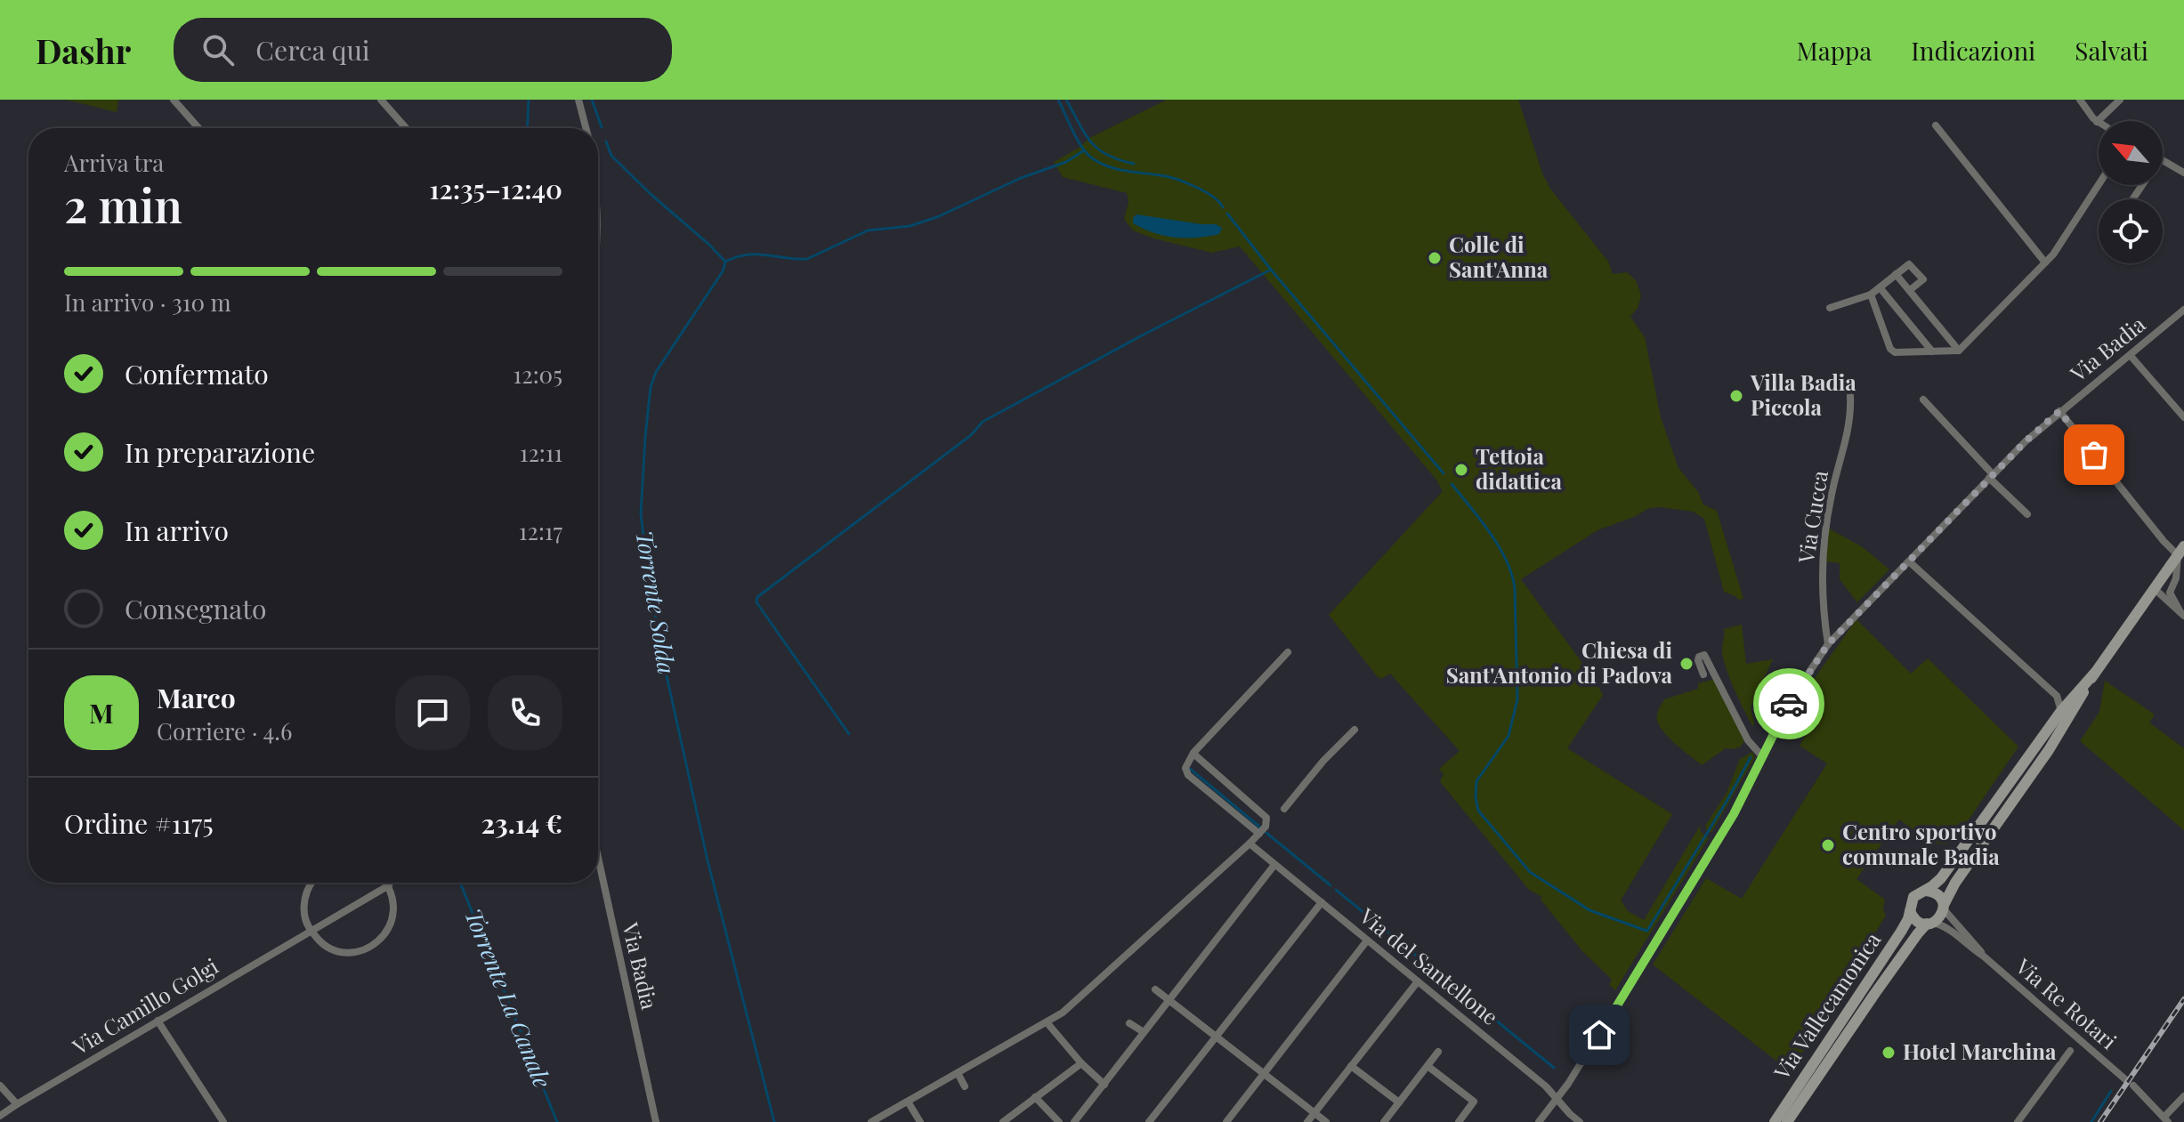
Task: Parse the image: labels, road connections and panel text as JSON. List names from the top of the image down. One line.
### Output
{"streets":{"main road":["Via Vallecamonica"],"street":["Via Badia","Via Cucca","Via del Santellone","Via Re Rotari","Via Camillo Golgi"]},"crossings":[["Via Badia","Via Cucca"],["Via Badia","Via del Santellone"],["Via Re Rotari","Via Vallecamonica"]],"water":["Torrente Solda","Torrente La Canale"],"places":["Colle di Sant'Anna","Villa Badia Piccola","Tettoia didattica","Chiesa di Sant'Antonio di Padova","Centro sportivo comunale Badia","Hotel Marchina"],"north":"top left","page":{"header":"Dashr","search":"Cerca qui","nav":["Mappa","Indicazioni","Salvati"],"heading":["2 min","Arriva tra","12:35–12:40"],"panel":["Marco","Corriere · 4.6","Ordine #1175","23.14 €"],"bar":"In arrivo · 310 m","list":[["Confermato","12:05"],["In preparazione","12:11"],["In arrivo","12:17"],"Consegnato"],"round":"M"}}
